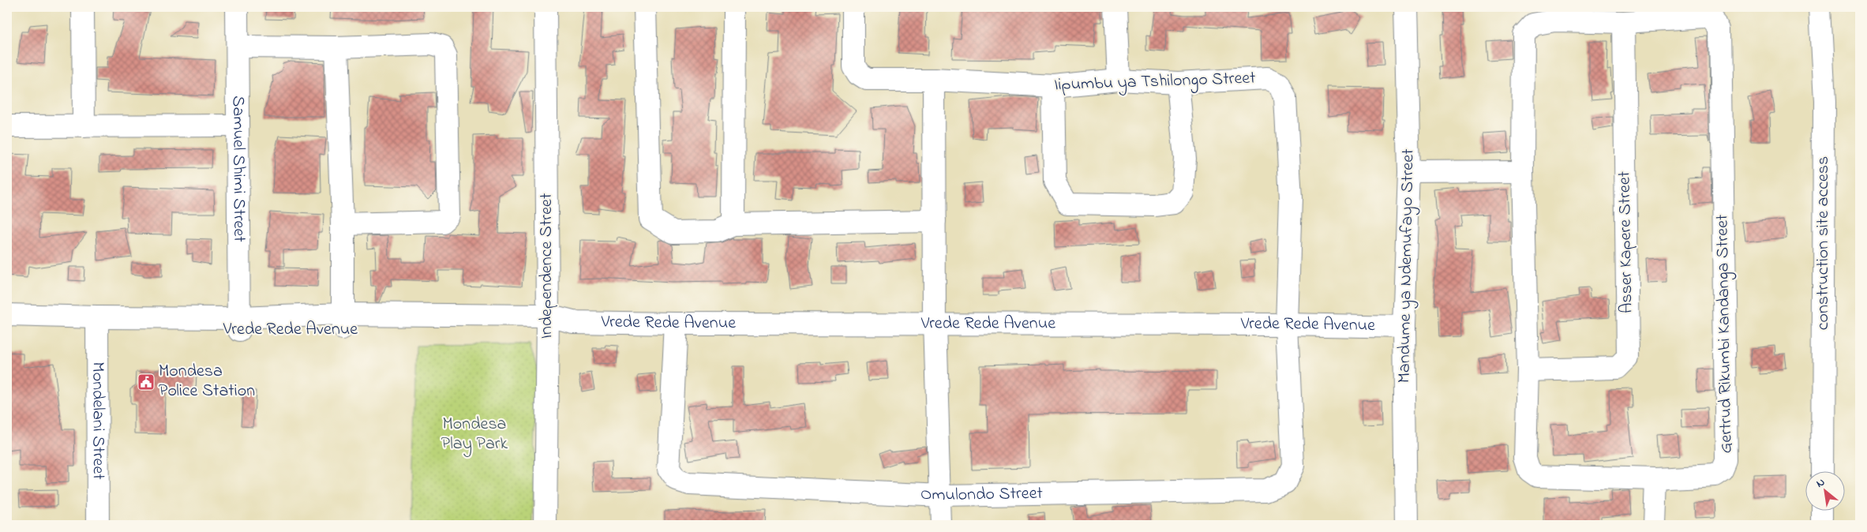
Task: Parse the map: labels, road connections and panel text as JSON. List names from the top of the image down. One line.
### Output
{"streets":{"street":["Iipumbu ya Tshilongo Street","Samuel Shimi Street","Asser Kapere Street","construction site access","Independence Street","Mandume ya Ndemufayo Street","Vrede Rede Avenue","Gertrud Rikumbi Kandanga Street","Mondelani Street","Omulondo Street"]},"crossings":[["Iipumbu ya Tshilongo Street","Vrede Rede Avenue"],["Iipumbu ya Tshilongo Street","Omulondo Street"],["Samuel Shimi Street","Vrede Rede Avenue"],["Asser Kapere Street","Gertrud Rikumbi Kandanga Street"],["Independence Street","Vrede Rede Avenue"],["Mandume ya Ndemufayo Street","Vrede Rede Avenue"],["Vrede Rede Avenue","Mondelani Street"],["Vrede Rede Avenue","Omulondo Street"]],"parks":["Mondesa Play Park"],"places":{"public building":["Mondesa Police Station"]},"north":"top left"}
